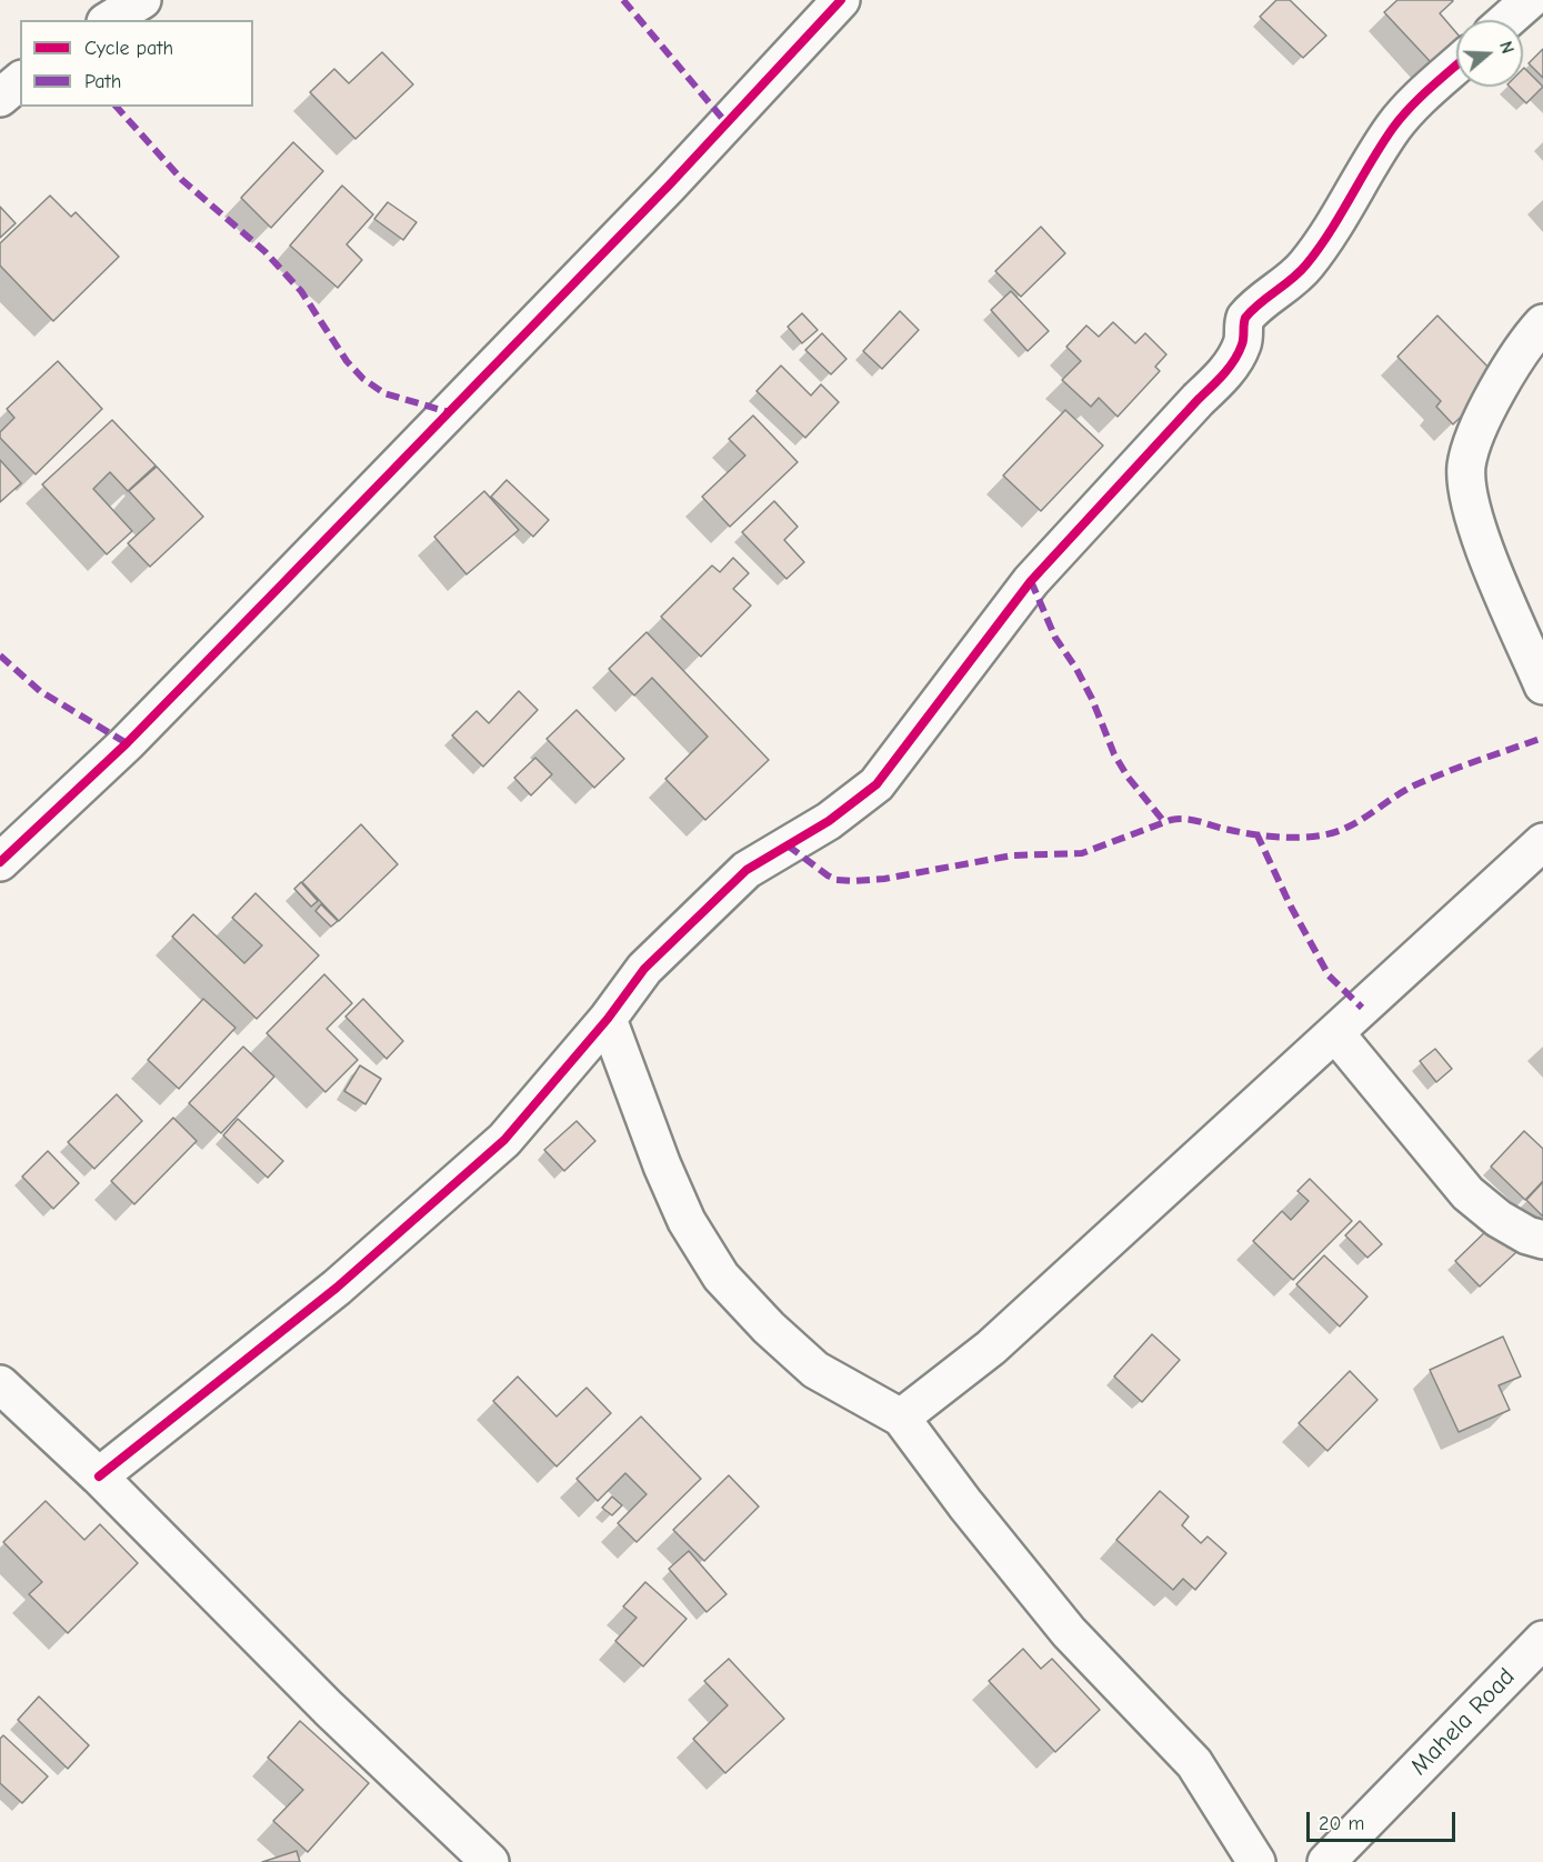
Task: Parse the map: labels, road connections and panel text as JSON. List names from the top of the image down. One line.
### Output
{"streets":{"street":["Mahela Road"]},"legend":["Cycle path","Path"],"scale_bar":"20 m","north":"right"}
